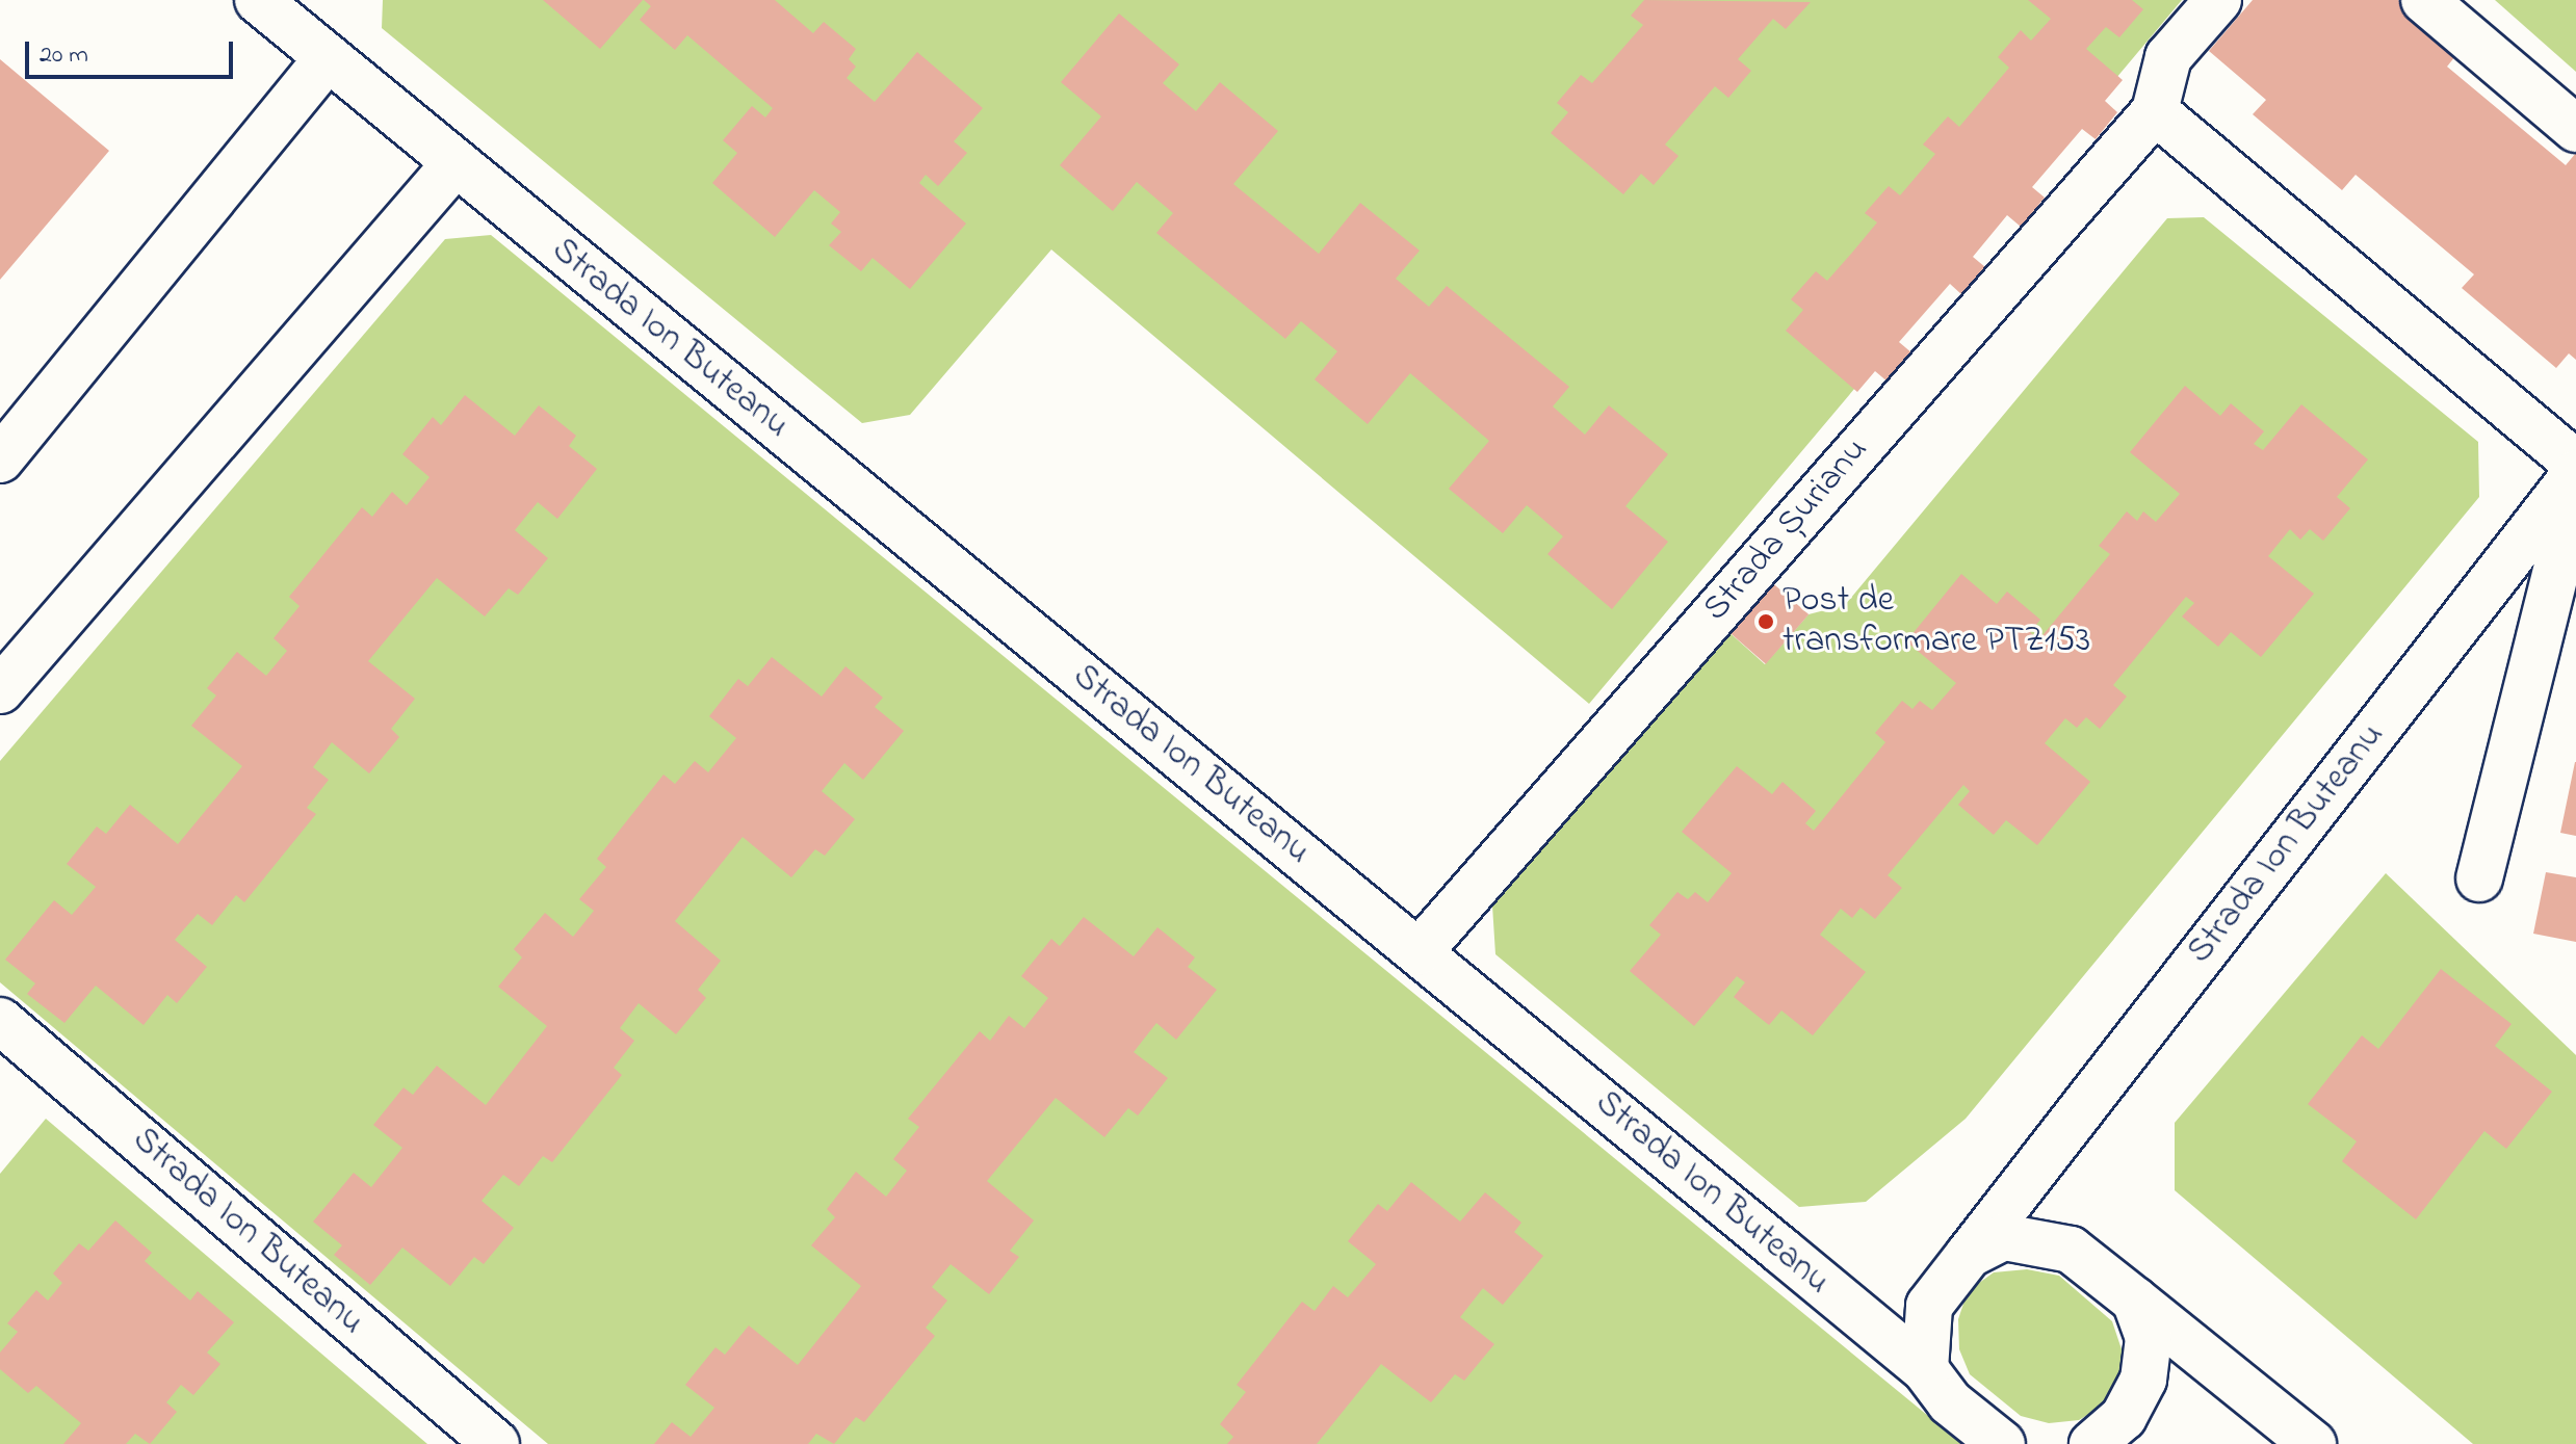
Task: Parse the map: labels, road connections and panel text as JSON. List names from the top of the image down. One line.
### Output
{"streets":{"street":["Strada Ion Buteanu","Strada Șurianu"]},"crossings":[["Strada Ion Buteanu","Strada Șurianu"]],"places":["Post de transformare PTZ153"],"scale_bar":"20 m"}
